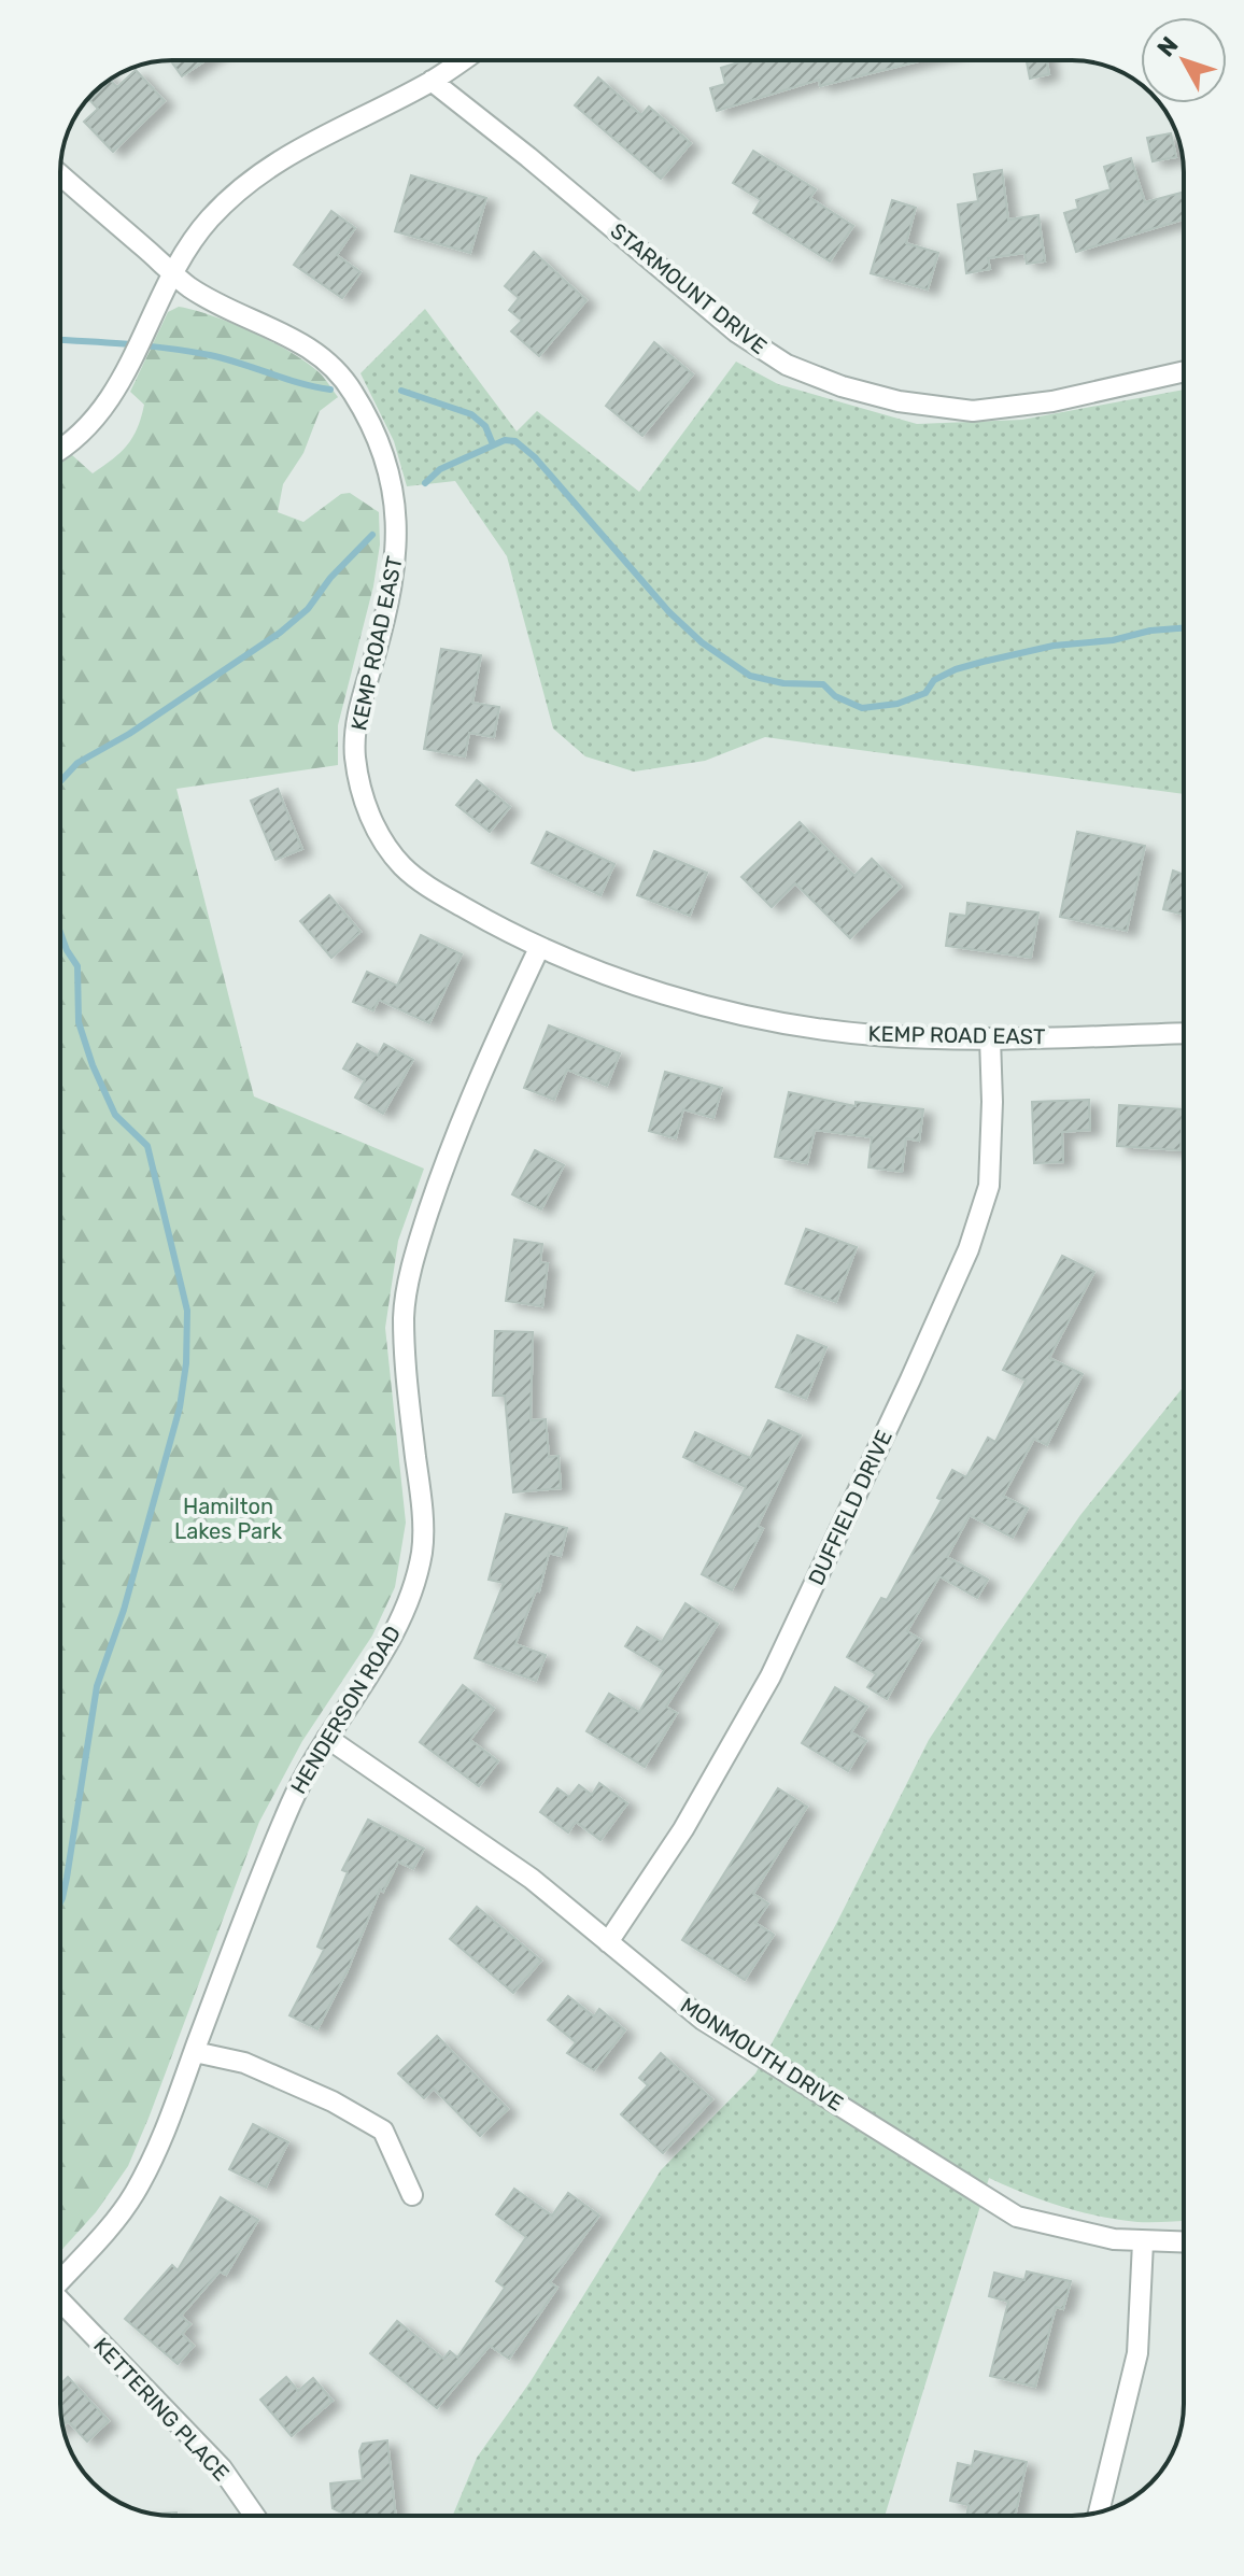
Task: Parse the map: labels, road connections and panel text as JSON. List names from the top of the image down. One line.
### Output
{"streets":{"street":["STARMOUNT DRIVE","KEMP ROAD EAST","DUFFIELD DRIVE","HENDERSON ROAD","MONMOUTH DRIVE","KETTERING PLACE"]},"crossings":[["KEMP ROAD EAST","DUFFIELD DRIVE"],["KEMP ROAD EAST","HENDERSON ROAD"],["DUFFIELD DRIVE","MONMOUTH DRIVE"],["HENDERSON ROAD","MONMOUTH DRIVE"]],"parks":["Hamilton Lakes Park"],"north":"top left"}
